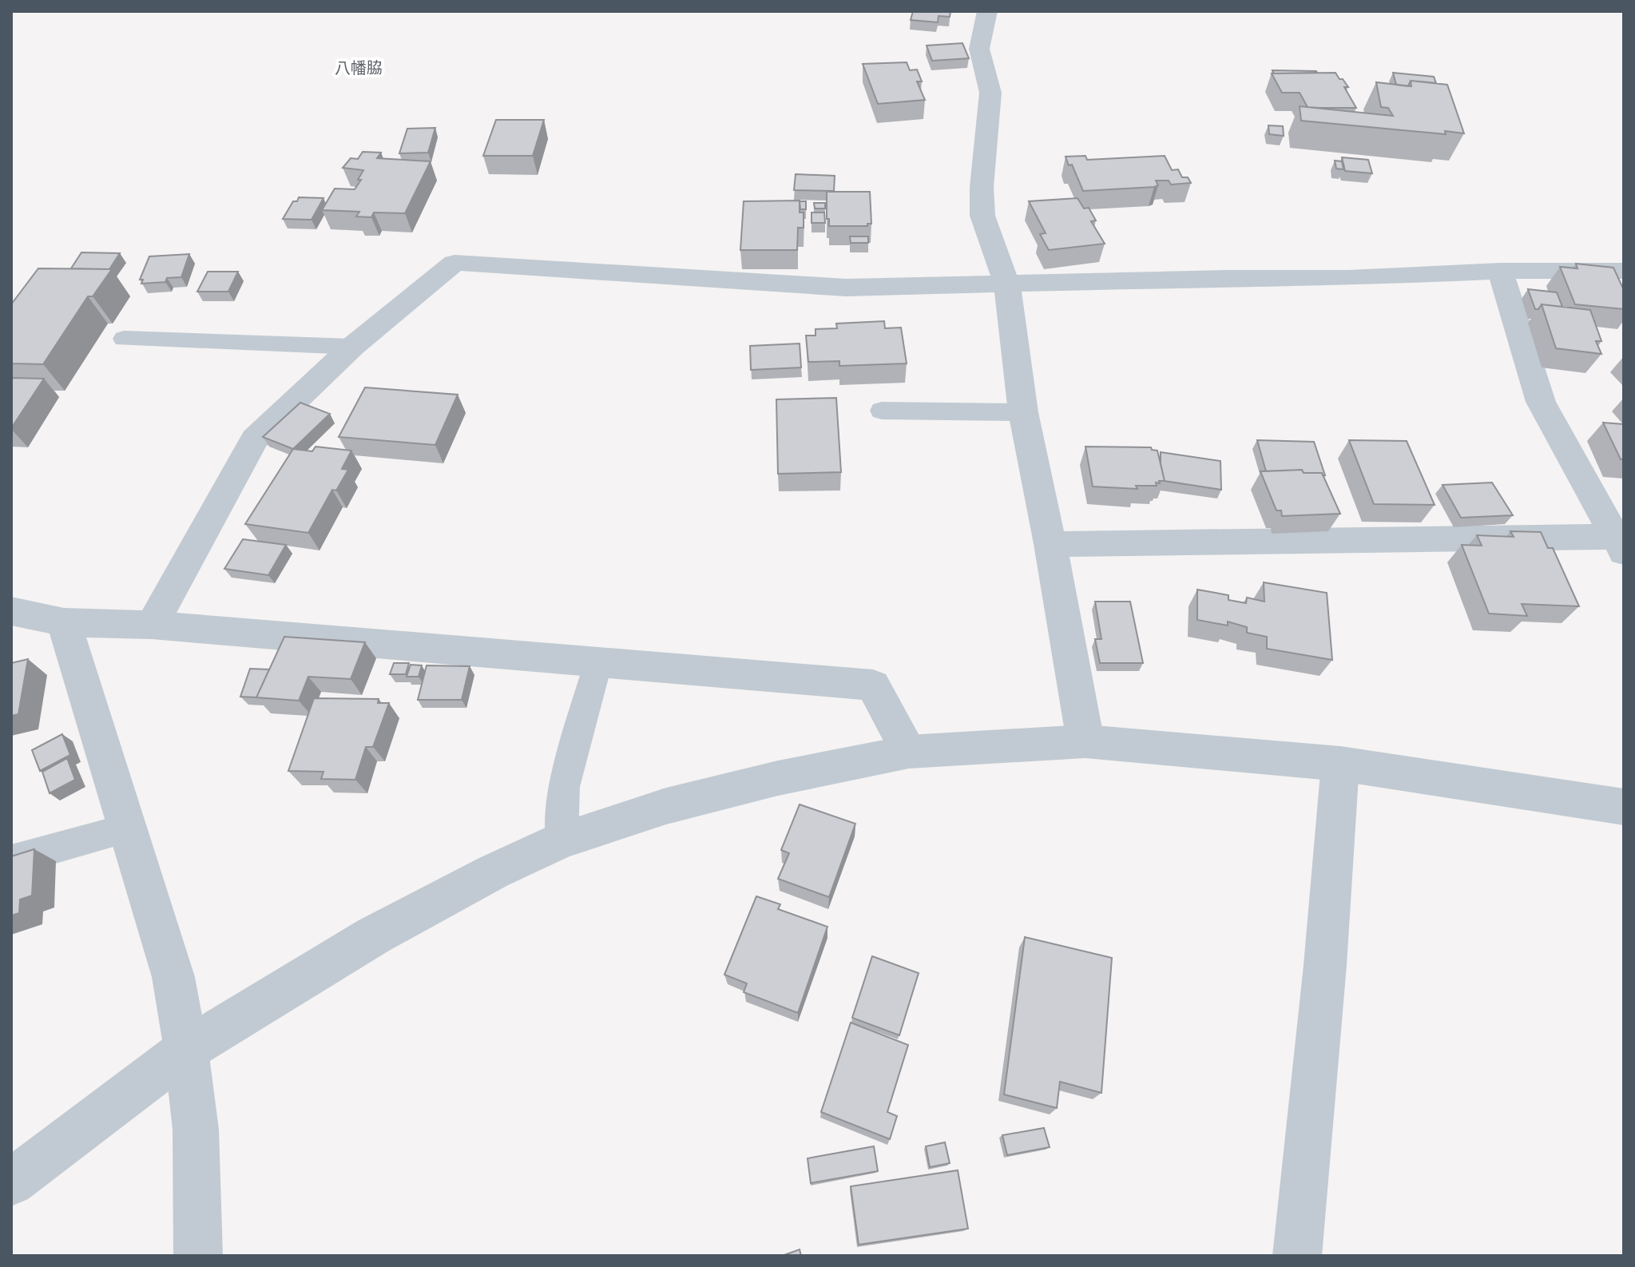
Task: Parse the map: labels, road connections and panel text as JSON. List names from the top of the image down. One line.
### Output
{"districts":["八幡脇"]}
